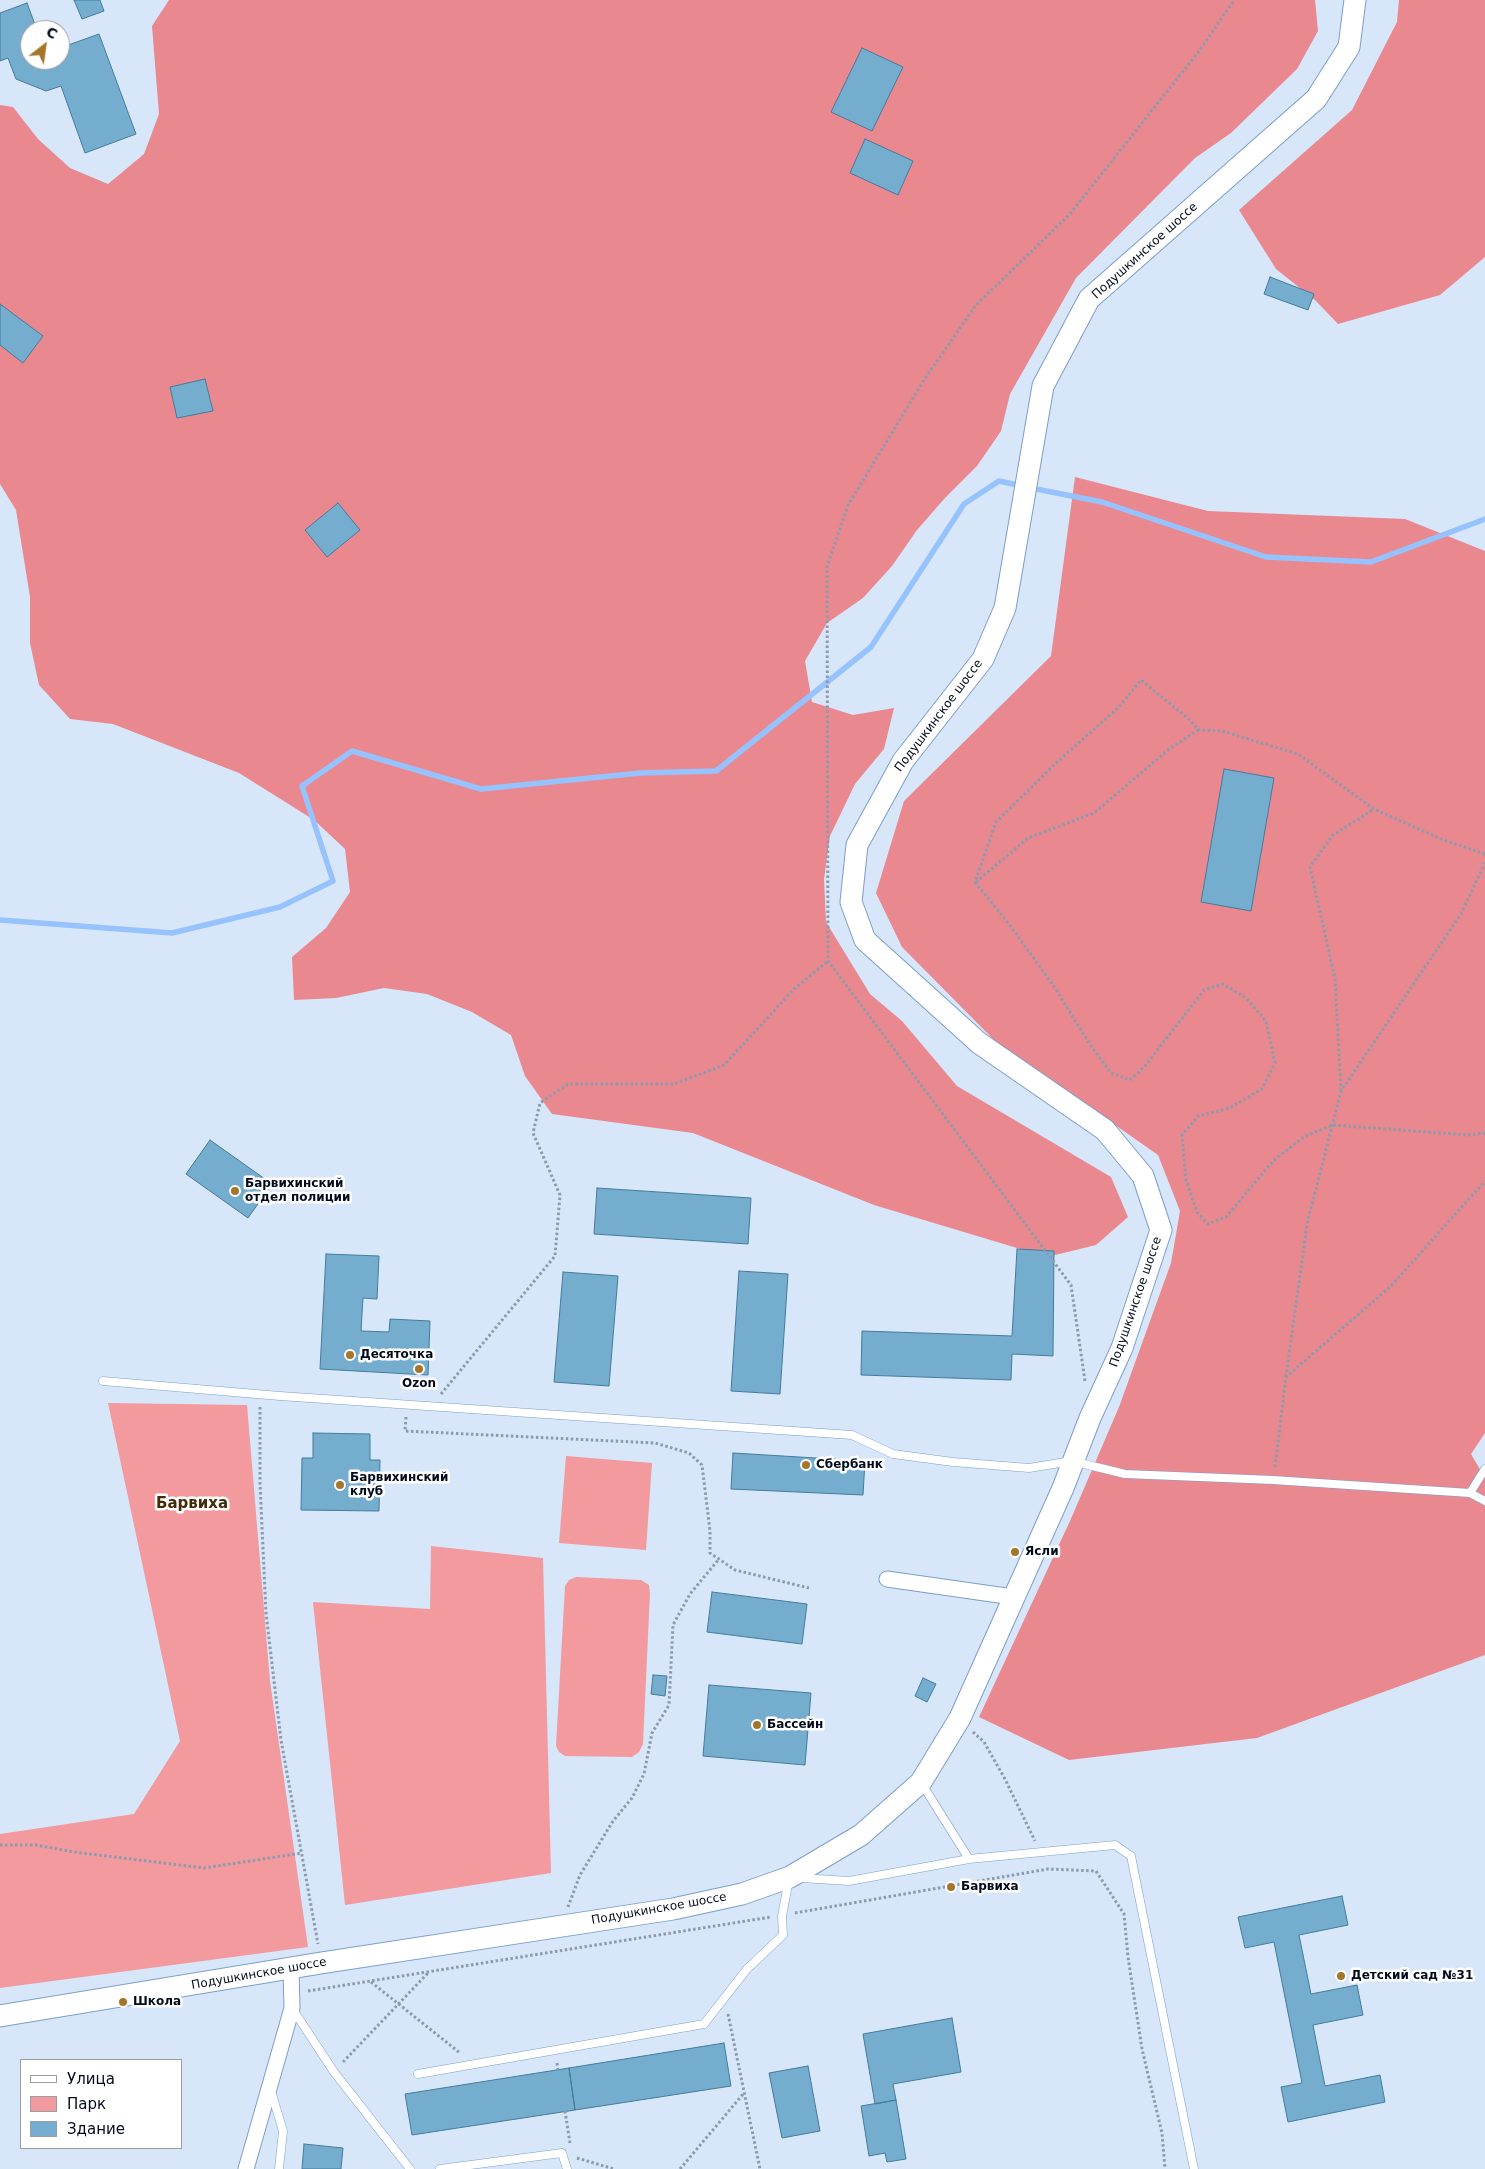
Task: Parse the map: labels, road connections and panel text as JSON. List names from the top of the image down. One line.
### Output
{"streets":{"main road":["Подушкинское шоссе"]},"districts":["Барвиха"],"places":["Барвихинский отдел полиции","Десяточка","Ozon","Сбербанк","Барвихинский клуб","Ясли","Бассейн","Барвиха","Детский сад №31","Школа"],"legend":["Улица","Парк","Здание"],"north":"top right"}
